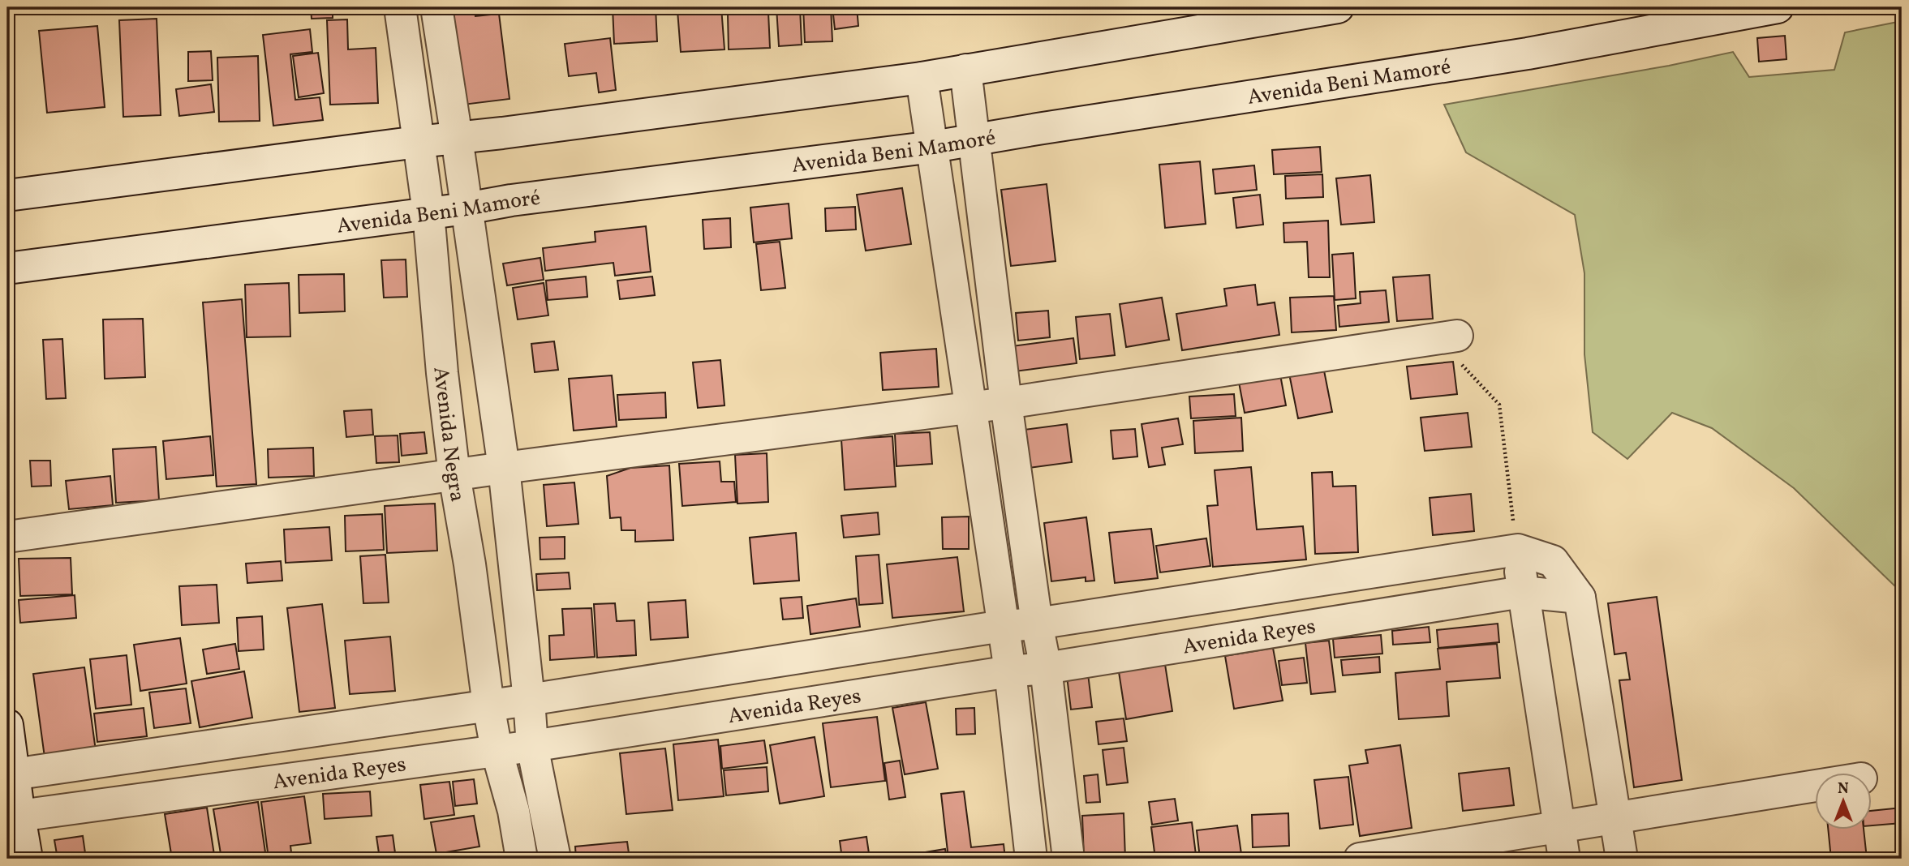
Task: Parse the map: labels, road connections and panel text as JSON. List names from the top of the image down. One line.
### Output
{"streets":{"street":["Avenida Beni Mamoré","Avenida Negra","Avenida Reyes"]},"crossings":[["Avenida Beni Mamoré","Avenida Negra"],["Avenida Negra","Avenida Reyes"]],"north":"top"}
